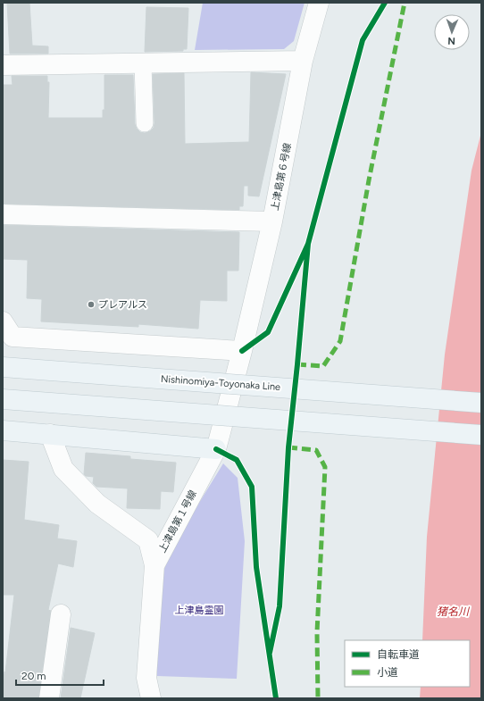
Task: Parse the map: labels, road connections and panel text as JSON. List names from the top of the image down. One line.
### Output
{"streets":{"main road":["Nishinomiya-Toyonaka Line"],"street":["上津島第６号線","上津島第１号線"]},"crossings":[["上津島第６号線","上津島第１号線"]],"water":["猪名川"],"parks":["上津島霊園"],"places":["プレアルス"],"legend":["自転車道","小道"],"scale_bar":"20 m","north":"bottom"}
